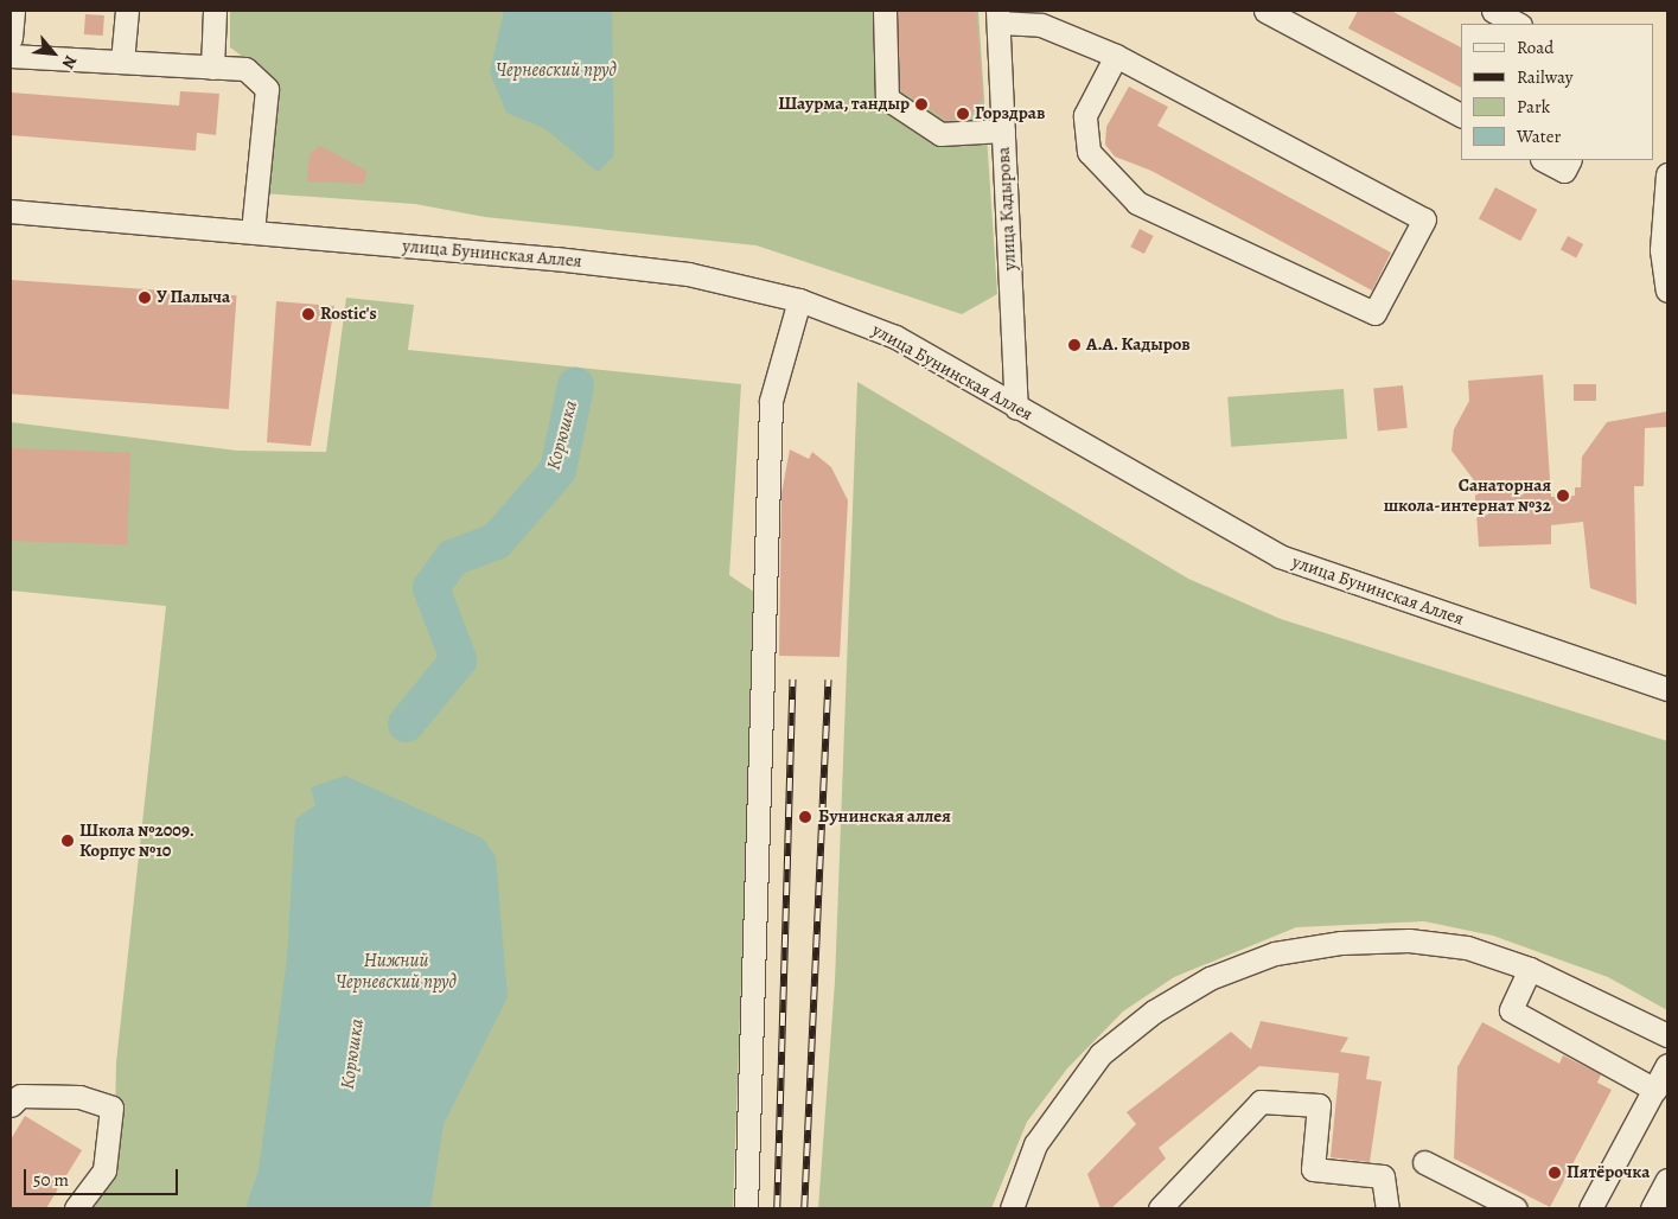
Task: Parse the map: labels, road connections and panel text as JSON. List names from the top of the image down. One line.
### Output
{"streets":{"street":["улица Кадырова","улица Бунинская Аллея"]},"crossings":[["улица Кадырова","улица Бунинская Аллея"]],"water":["Черневский пруд","Корюшка","Нижний Черневский пруд"],"places":["Шаурма, тандыр","Горздрав","У Палыча","Rostic's","А.А. Кадыров","Санаторная школа-интернат №32","Бунинская аллея","Школа №2009. Корпус №10","Пятёрочка"],"legend":["Road","Railway","Park","Water"],"scale_bar":"50 m","north":"bottom right"}
